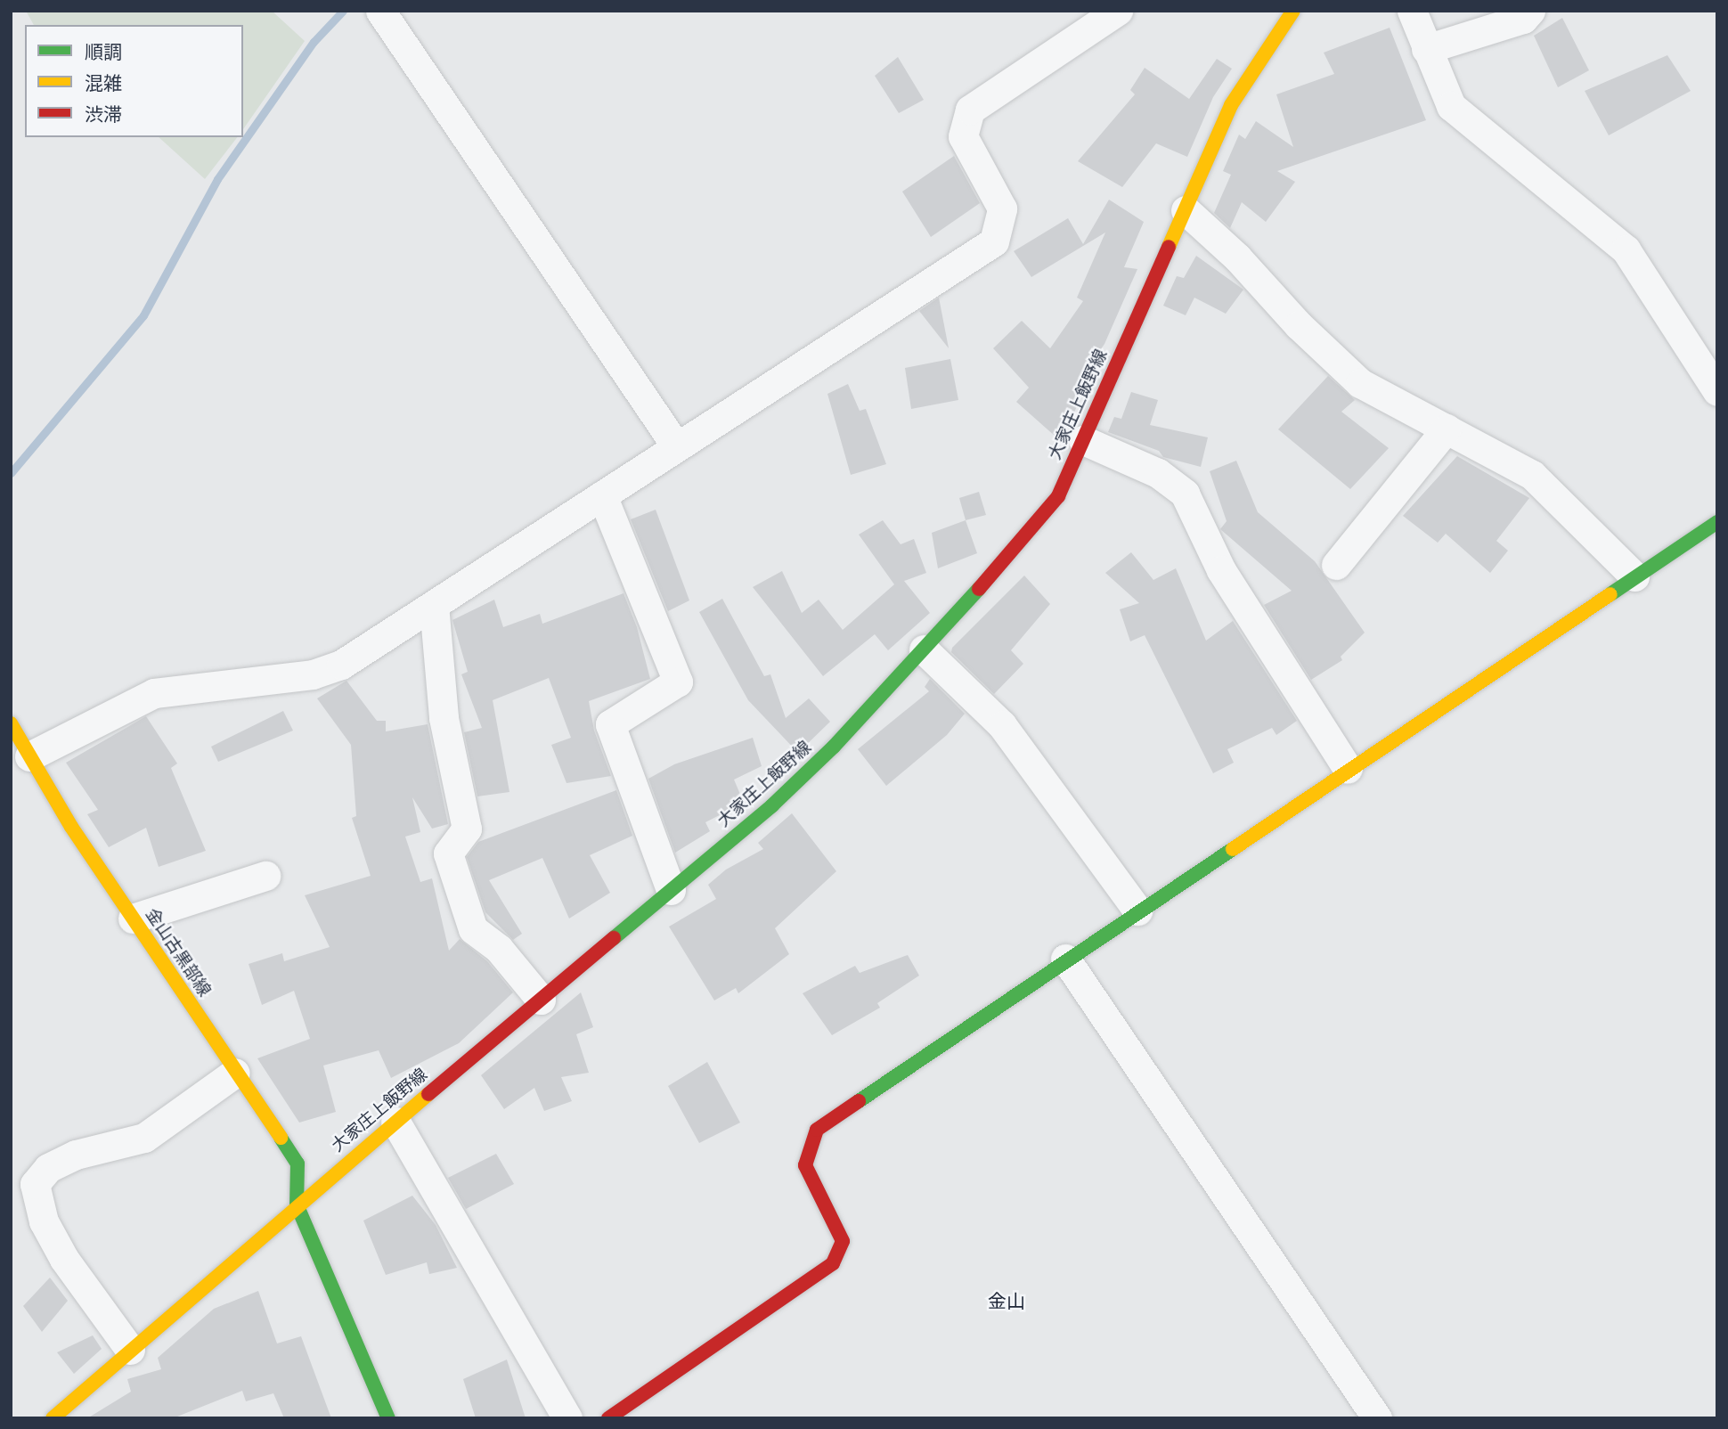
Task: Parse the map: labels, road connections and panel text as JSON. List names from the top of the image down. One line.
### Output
{"streets":{"main road":["大家庄上飯野線","金山古黒部線"]},"crossings":[["大家庄上飯野線","金山古黒部線"]],"districts":["金山"],"legend":["順調","混雑","渋滞"]}
